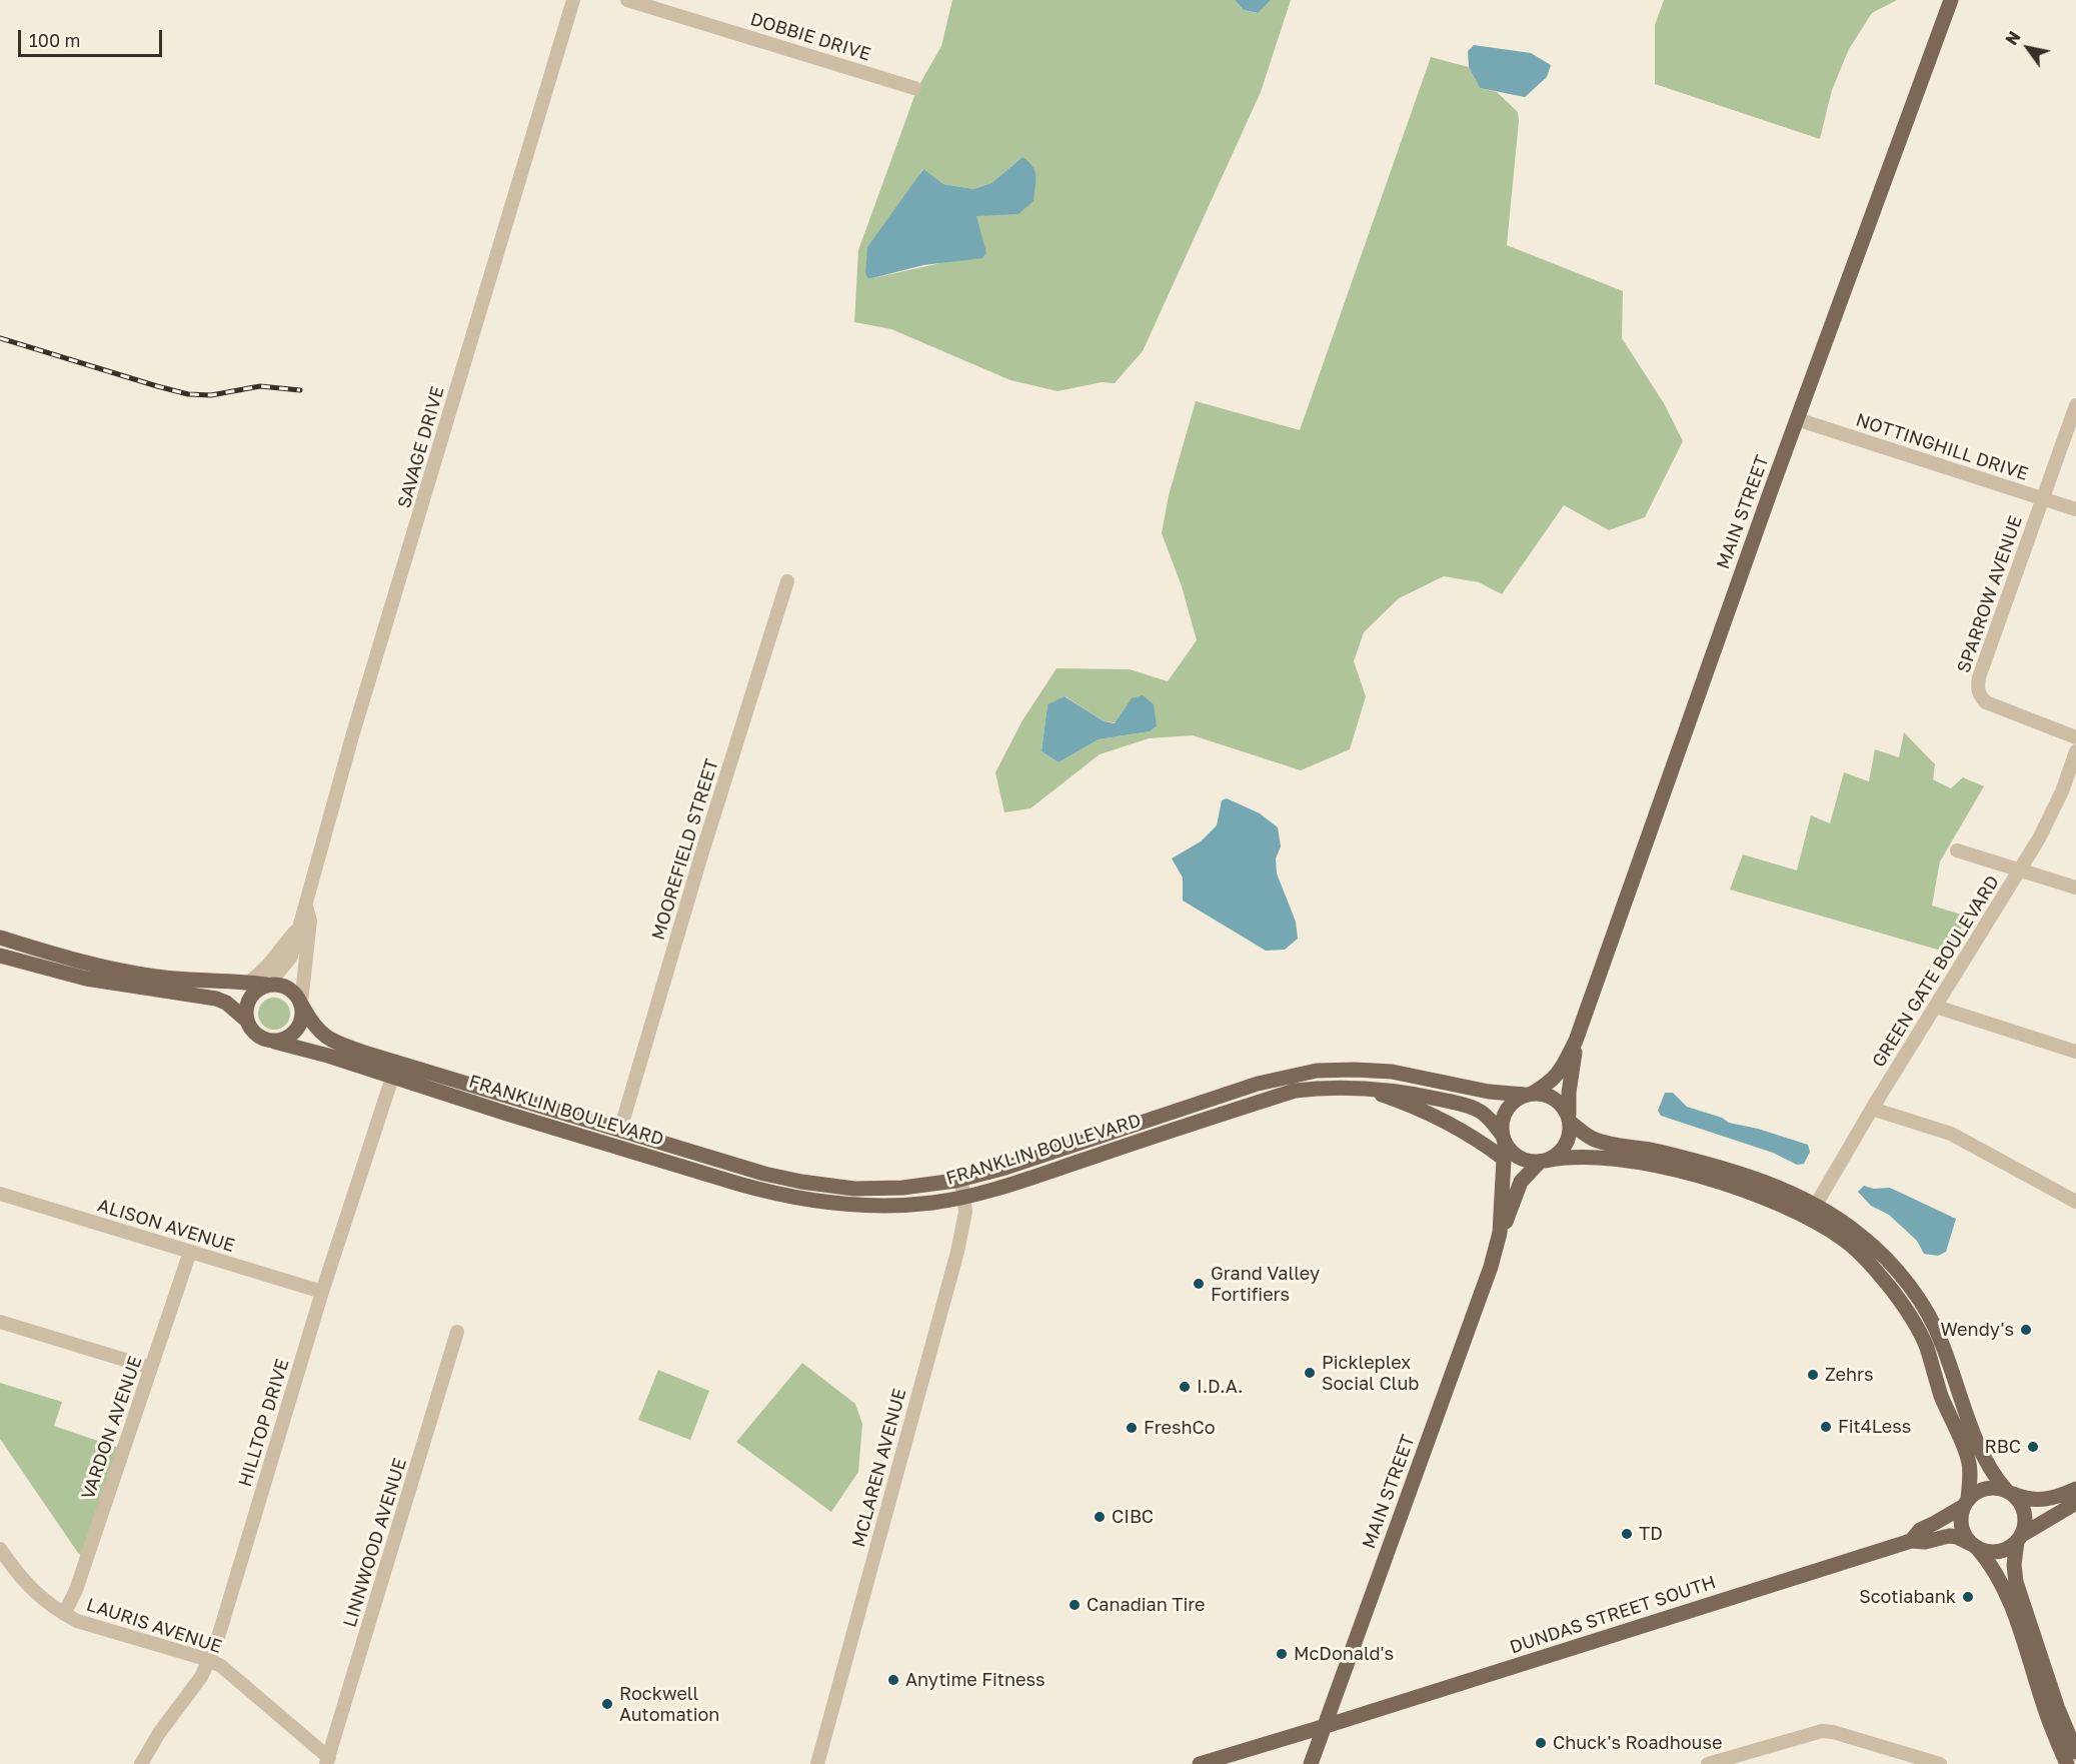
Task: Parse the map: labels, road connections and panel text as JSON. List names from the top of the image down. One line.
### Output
{"streets":{"main road":["MAIN STREET","FRANKLIN BOULEVARD","DUNDAS STREET SOUTH"],"street":["DOBBIE DRIVE","SAVAGE DRIVE","NOTTINGHILL DRIVE","SPARROW AVENUE","MOOREFIELD STREET","GREEN GATE BOULEVARD","ALISON AVENUE","HILLTOP DRIVE","VARDON AVENUE","MCLAREN AVENUE","LINNWOOD AVENUE","LAURIS AVENUE"]},"crossings":[["SAVAGE DRIVE","FRANKLIN BOULEVARD"],["NOTTINGHILL DRIVE","MAIN STREET"],["NOTTINGHILL DRIVE","SPARROW AVENUE"],["MAIN STREET","FRANKLIN BOULEVARD"],["MAIN STREET","DUNDAS STREET SOUTH"],["MOOREFIELD STREET","FRANKLIN BOULEVARD"],["FRANKLIN BOULEVARD","HILLTOP DRIVE"],["FRANKLIN BOULEVARD","MCLAREN AVENUE"],["ALISON AVENUE","HILLTOP DRIVE"],["ALISON AVENUE","VARDON AVENUE"],["HILLTOP DRIVE","LAURIS AVENUE"],["VARDON AVENUE","LAURIS AVENUE"],["LINNWOOD AVENUE","LAURIS AVENUE"]],"places":["Grand Valley Fortifiers","Wendy's","Pickleplex Social Club","Zehrs","I.D.A.","Fit4Less","FreshCo","RBC","CIBC","TD","Scotiabank","Canadian Tire","McDonald's","Anytime Fitness","Rockwell Automation","Chuck's Roadhouse"],"scale_bar":"100 m","north":"top left"}
